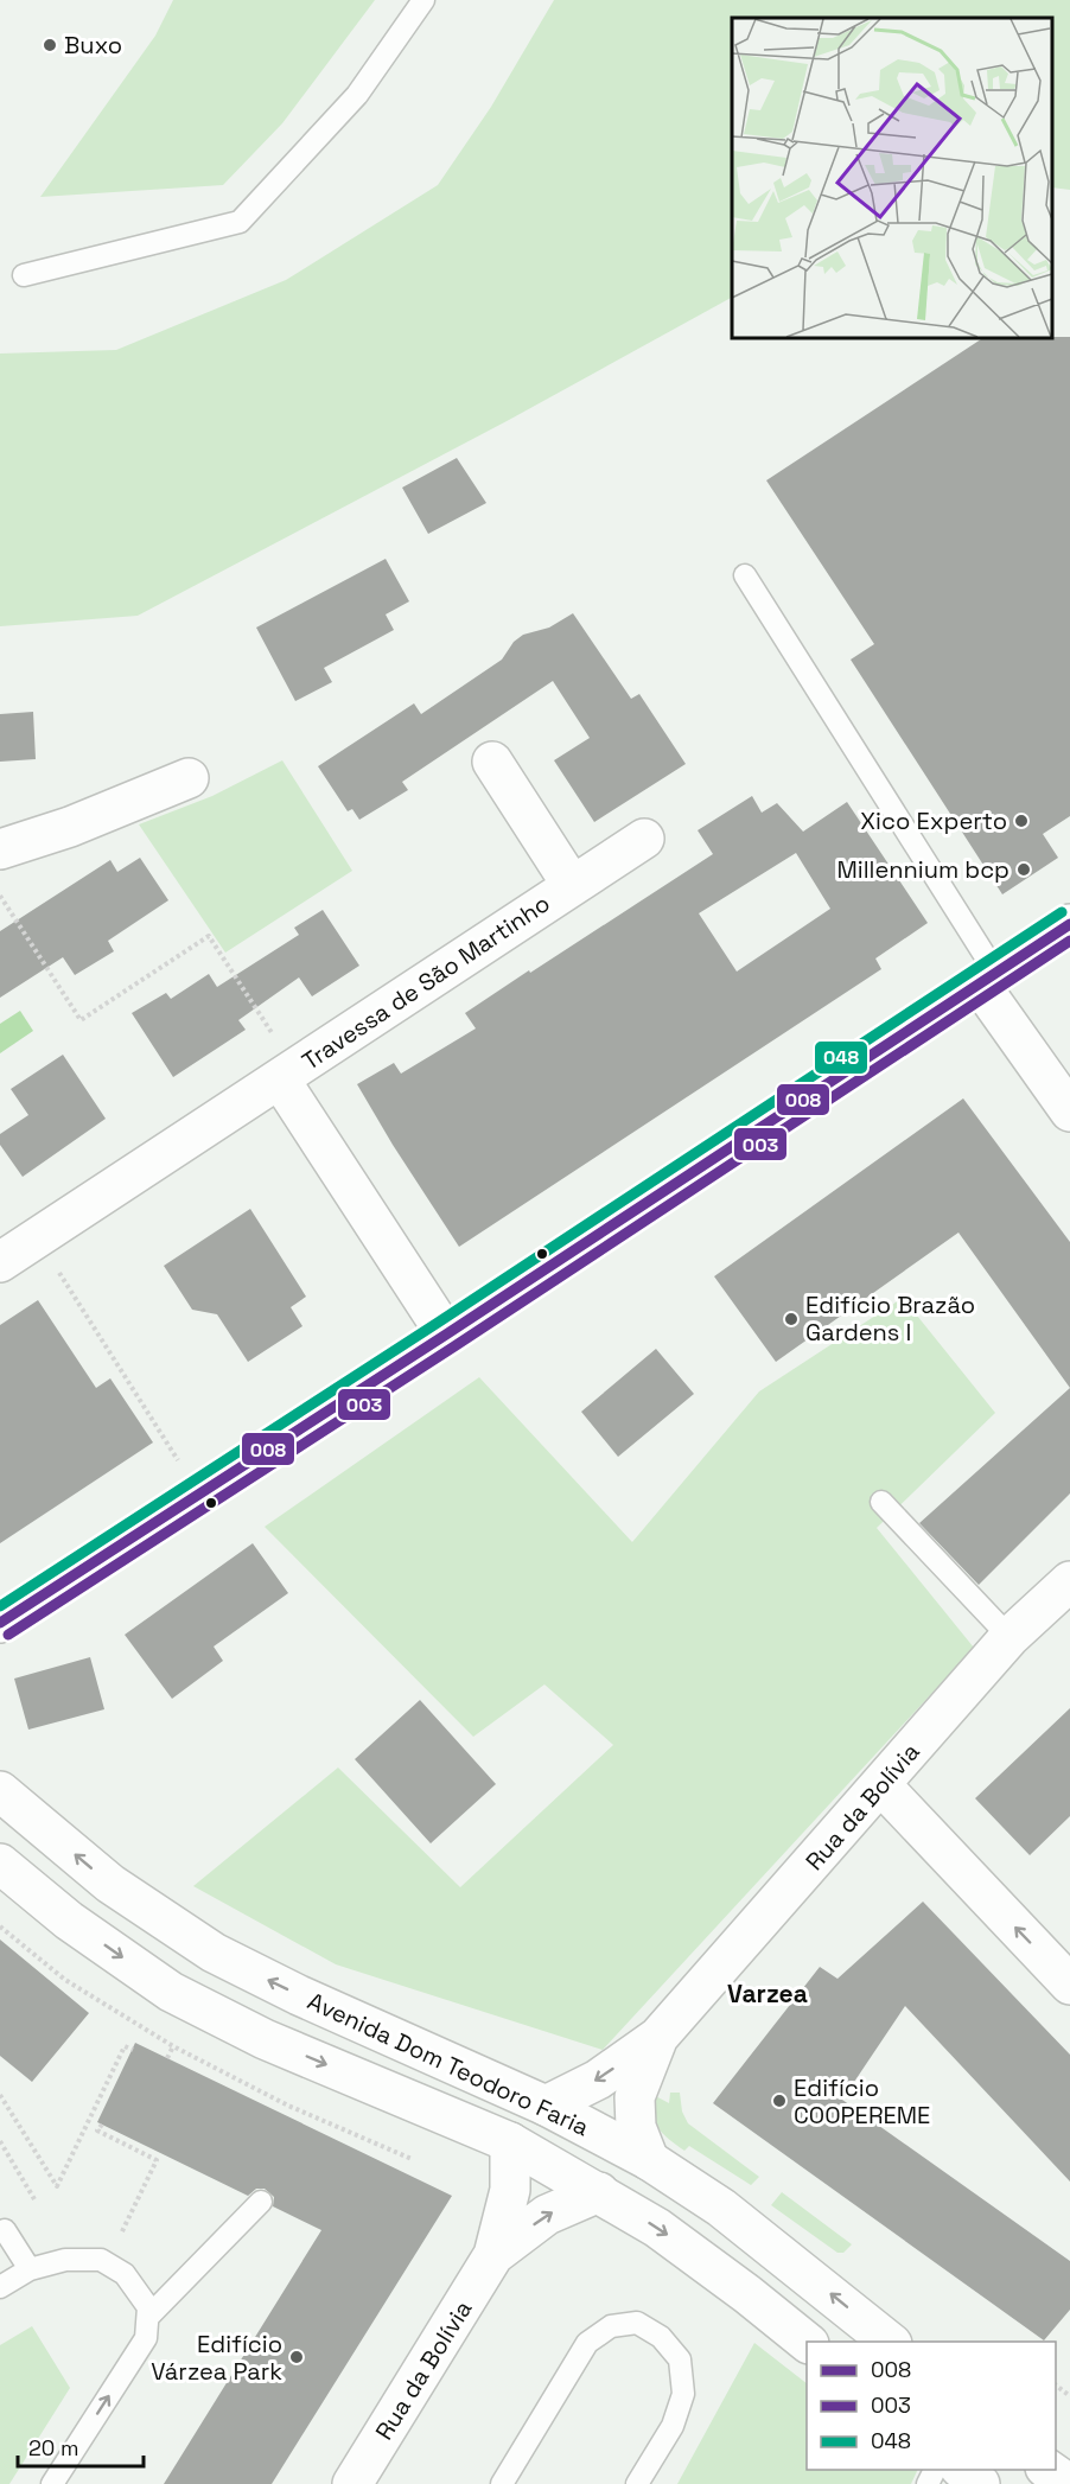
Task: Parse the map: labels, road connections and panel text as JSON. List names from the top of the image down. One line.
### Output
{"streets":{"main road":["Travessa de São Martinho","Rua da Bolívia","Avenida Dom Teodoro Faria"]},"crossings":[["Rua da Bolívia","Avenida Dom Teodoro Faria"]],"districts":["Varzea"],"places":["Buxo","Xico Experto","Millennium bcp","Edifício Brazão Gardens I","Edifício COOPEREME","Edifício Várzea Park"],"lines":["transit line 048","transit line 008","transit line 003"],"legend":["008","003","048"],"scale_bar":"20 m"}
